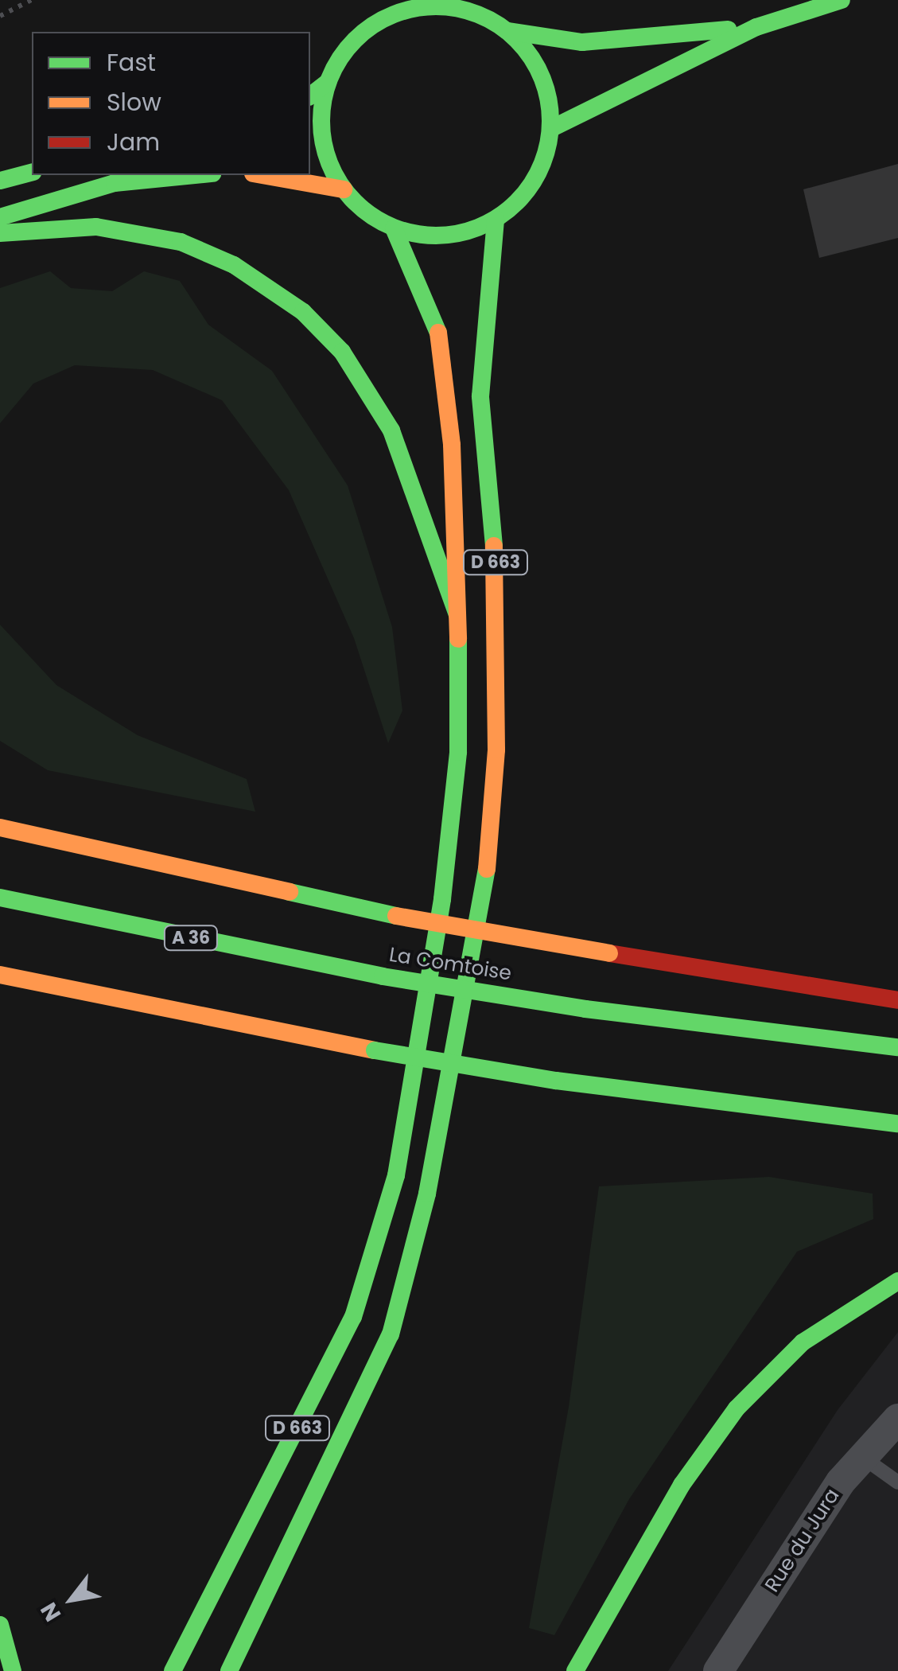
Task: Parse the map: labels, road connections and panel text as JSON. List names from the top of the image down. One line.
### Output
{"streets":{"main road":["D 663","A 36","La Comtoise"],"street":["Rue du Jura"]},"legend":["Fast","Slow","Jam"],"north":"bottom left"}
